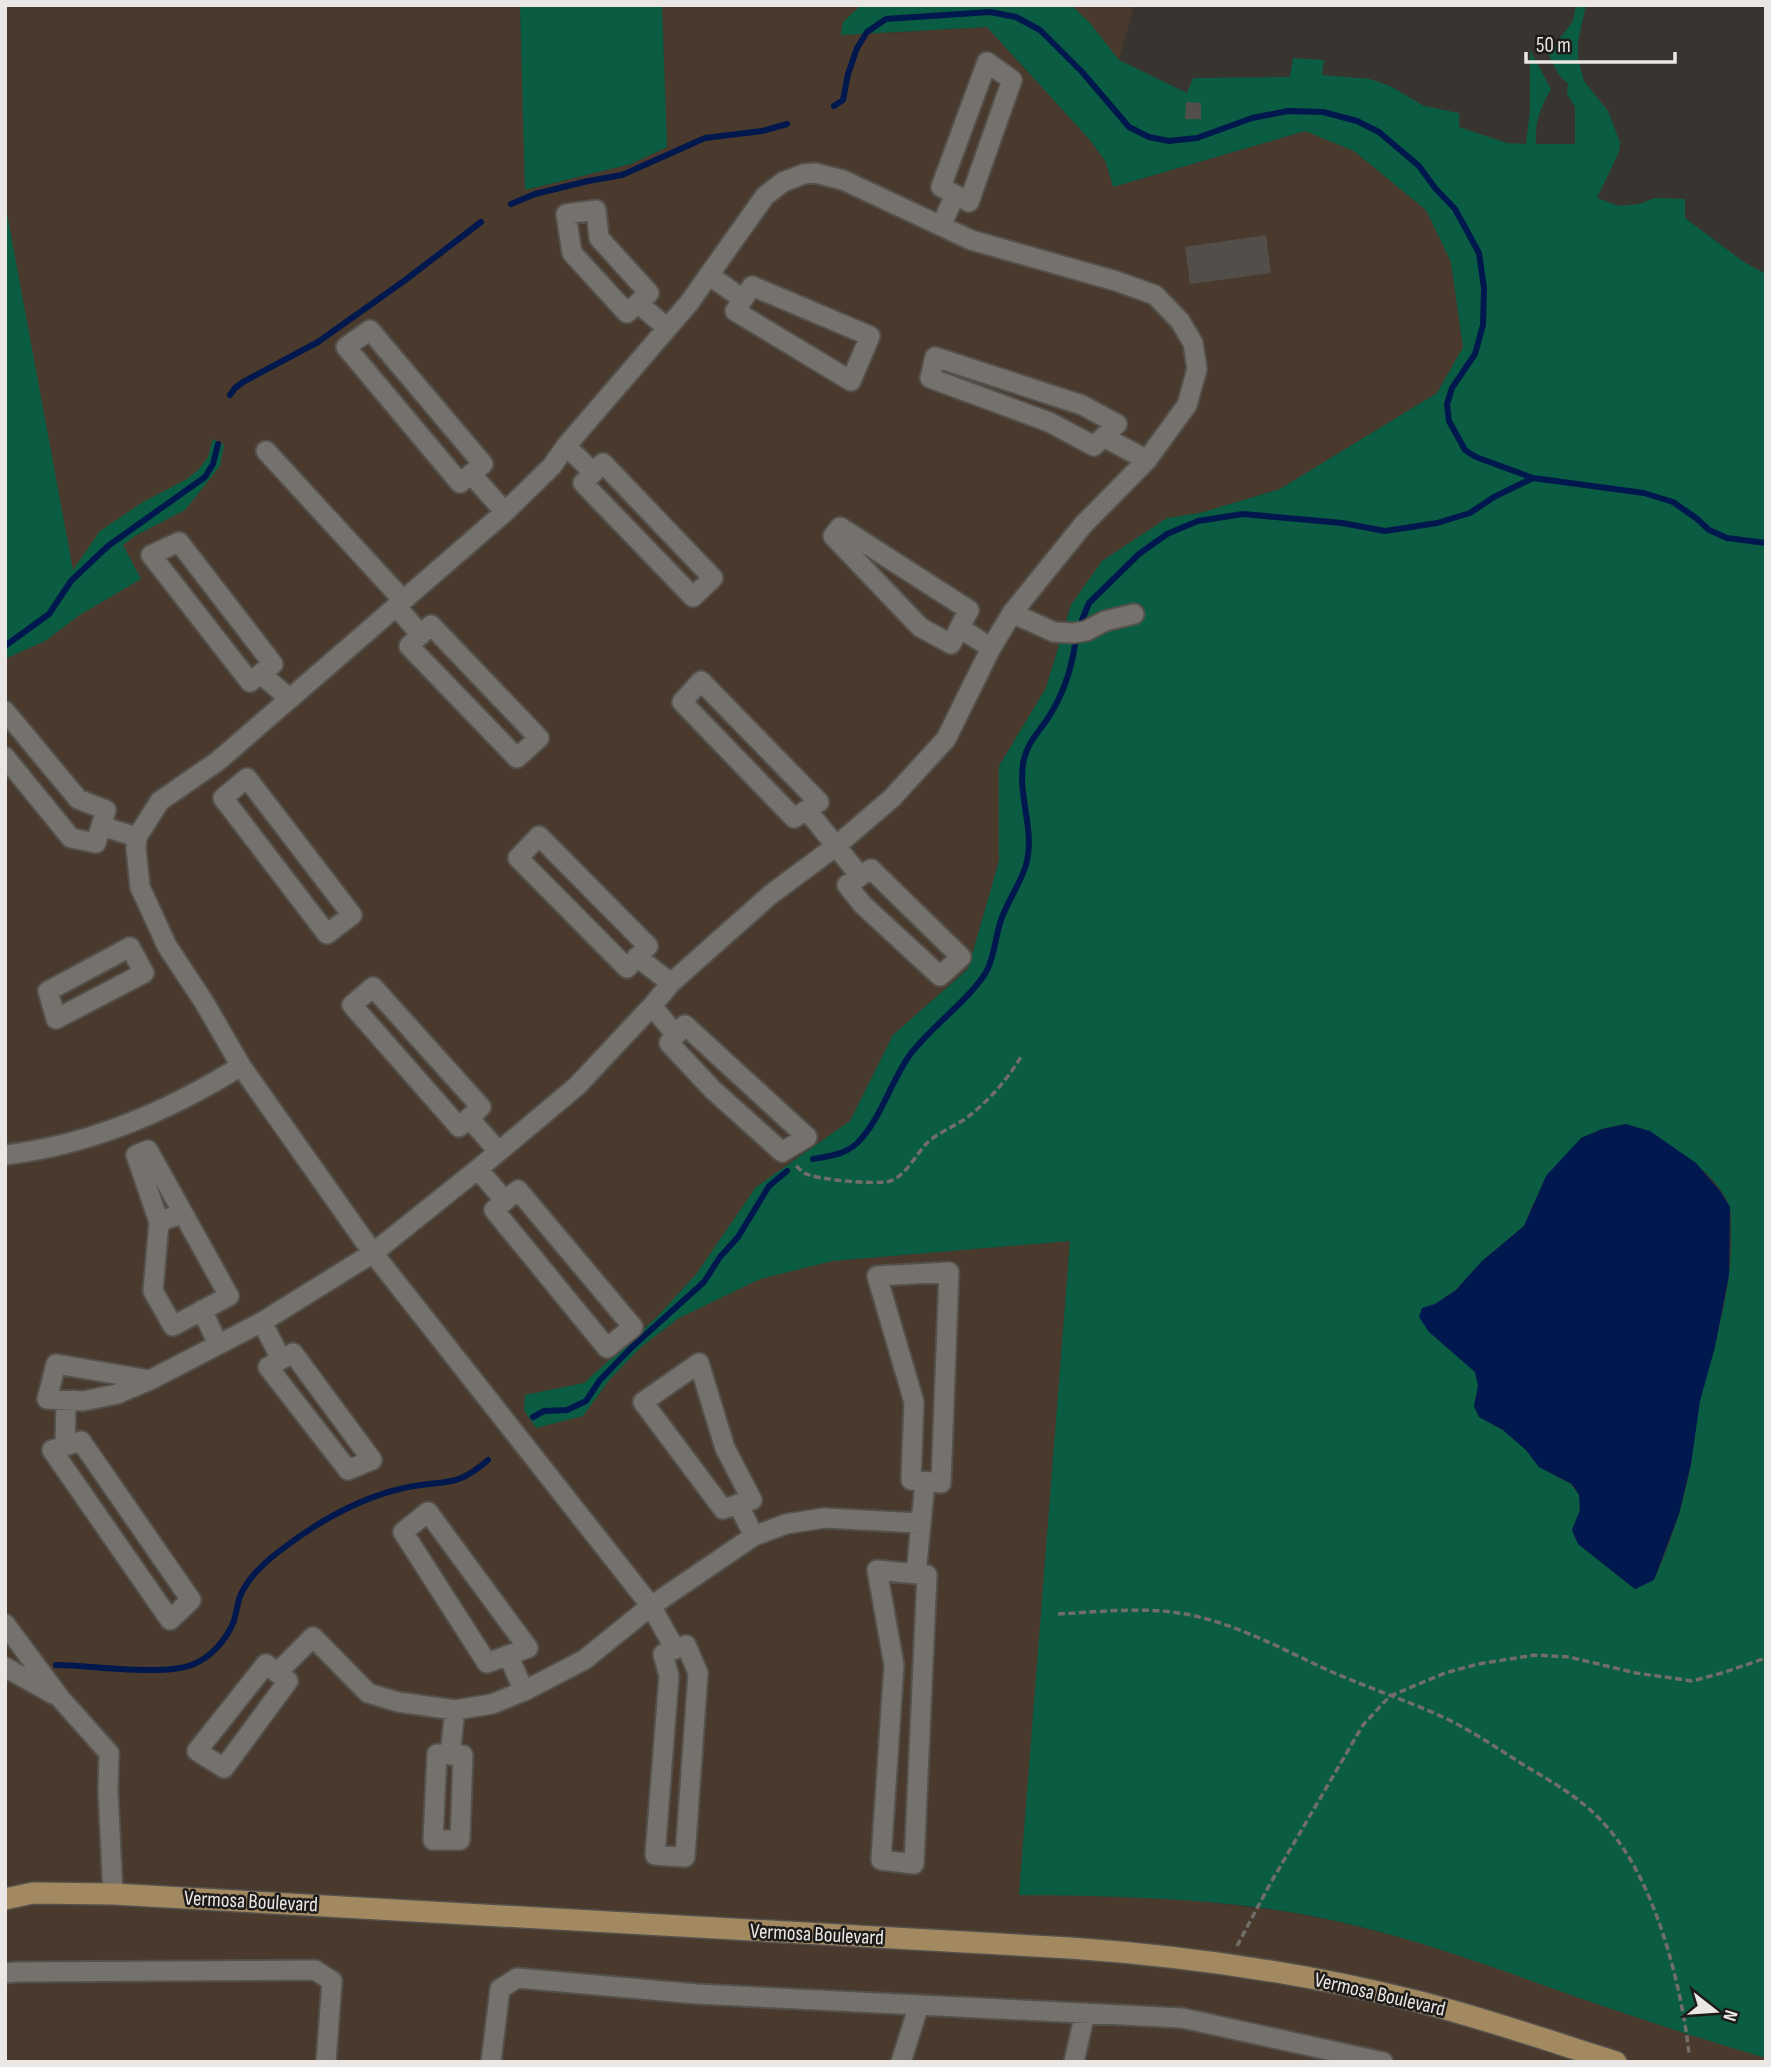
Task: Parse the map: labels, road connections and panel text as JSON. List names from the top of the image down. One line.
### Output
{"streets":{"main road":["Vermosa Boulevard"]},"scale_bar":"50 m","north":"right"}
